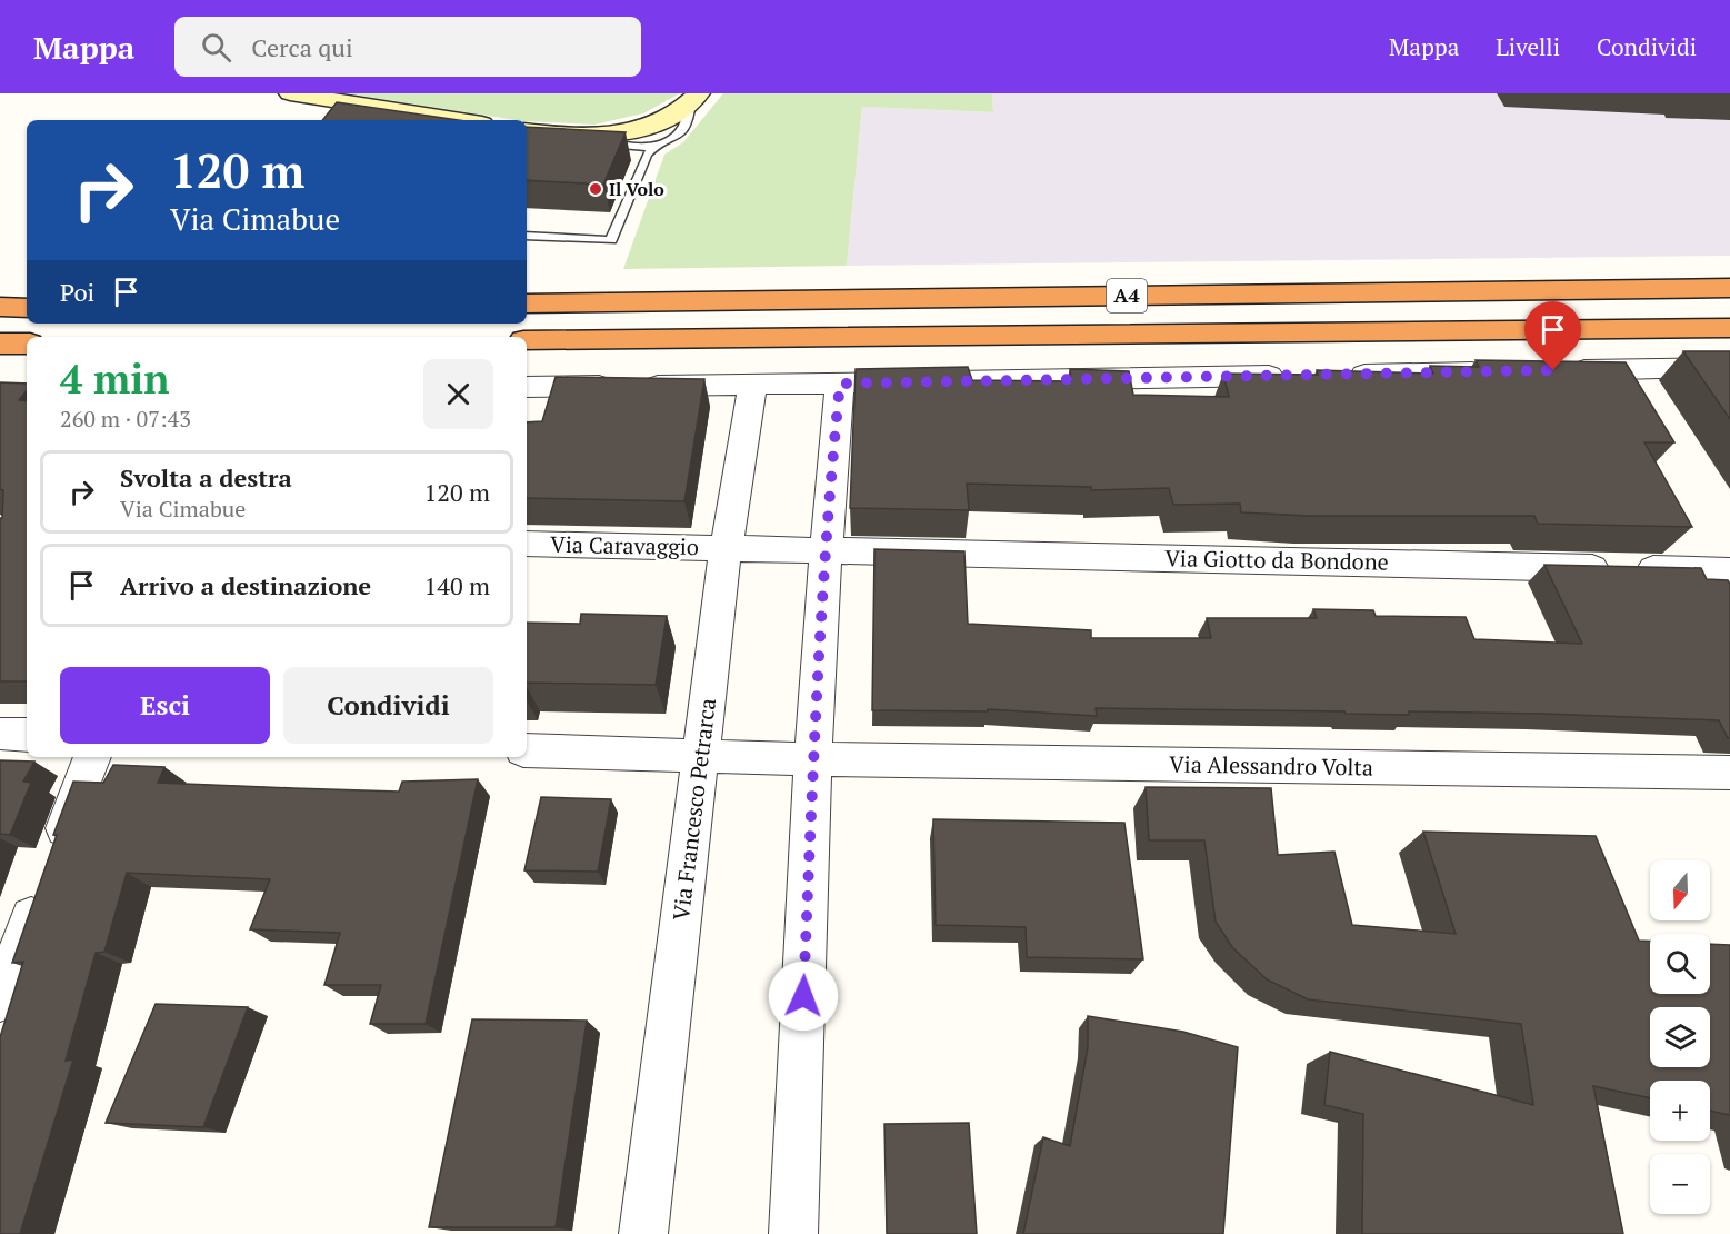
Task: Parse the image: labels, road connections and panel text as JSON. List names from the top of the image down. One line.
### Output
{"streets":{"highway":["A4"],"street":["Via Caravaggio","Via Giotto da Bondone","Via Alessandro Volta","Via Francesco Petrarca"]},"crossings":[["Via Caravaggio","Via Giotto da Bondone"],["Via Caravaggio","Via Francesco Petrarca"],["Via Alessandro Volta","Via Francesco Petrarca"]],"places":["Il Volo"],"north":"bottom","page":{"header":"Mappa","search":"Cerca qui","nav":["Mappa","Livelli","Condividi"],"turn":["120 m","Via Cimabue"],"then":"Poi","heading":["4 min","260 m · 07:43"],"list":[{"name":"Svolta a destra","note":"Via Cimabue","value":"120 m"},{"name":"Arrivo a destinazione","value":"140 m"}],"buttons":["Esci","Condividi"],"map_buttons":["+","−"]}}
